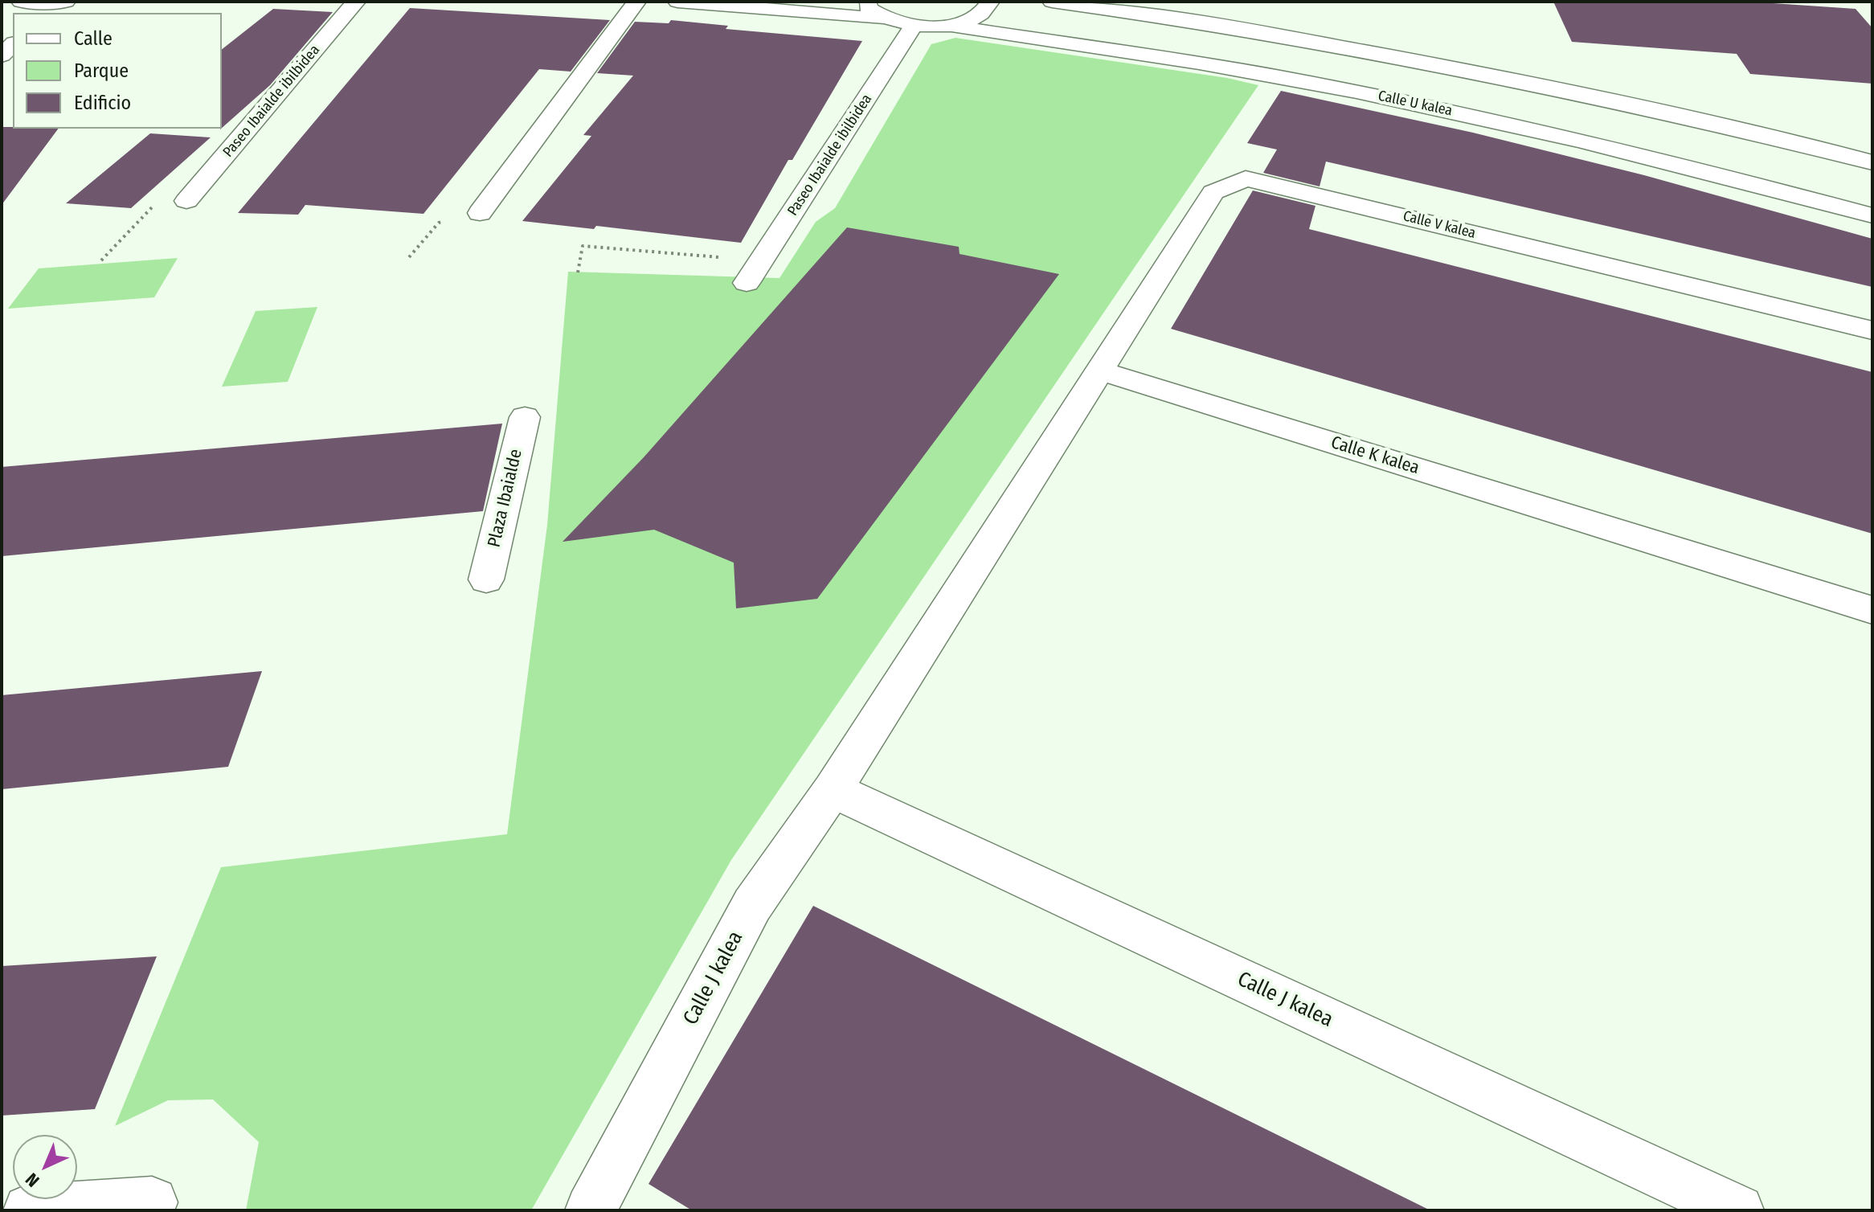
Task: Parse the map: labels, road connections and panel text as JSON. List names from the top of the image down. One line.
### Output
{"streets":{"street":["Paseo Ibaialde ibilbidea","Calle U kalea","Calle V kalea","Calle K kalea","Plaza Ibaialde","Calle J kalea"]},"crossings":[["Calle V kalea","Calle K kalea"],["Calle V kalea","Calle J kalea"],["Calle K kalea","Calle J kalea"]],"legend":["Calle","Parque","Edificio"],"north":"bottom left"}
